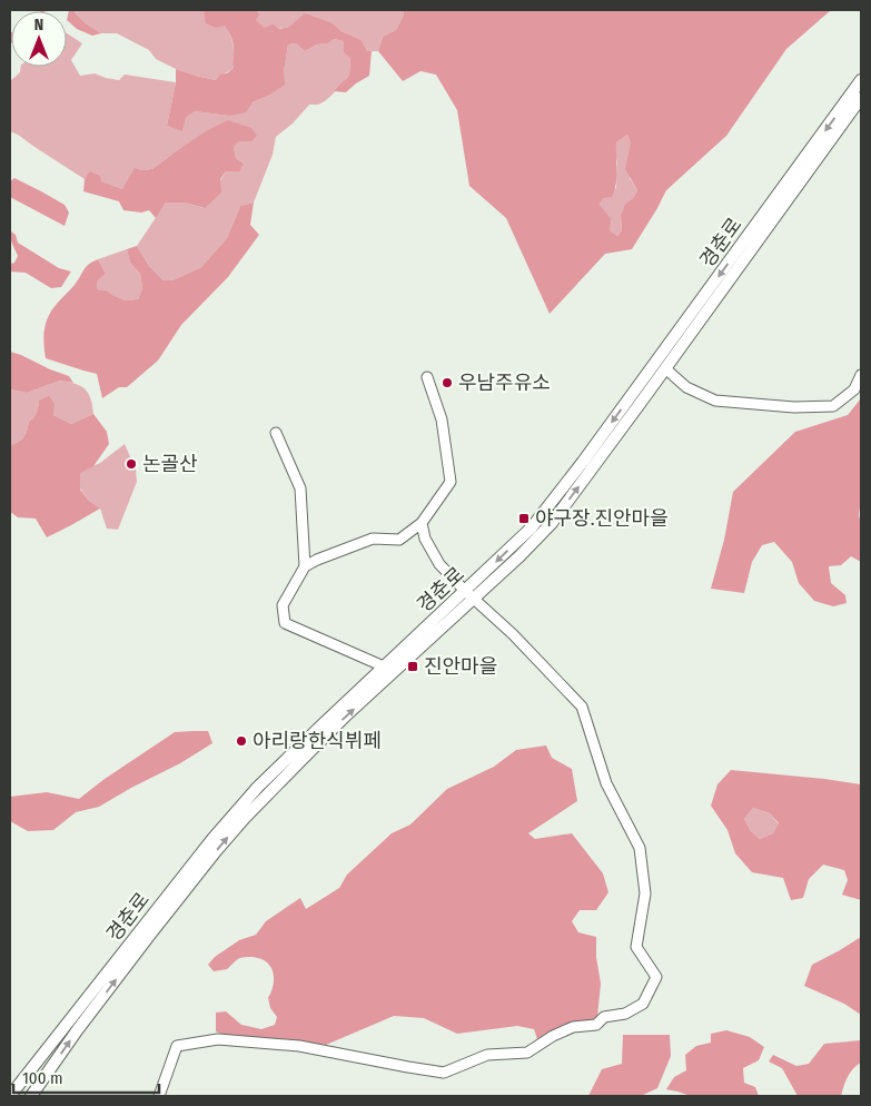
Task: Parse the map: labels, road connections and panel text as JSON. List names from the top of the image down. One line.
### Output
{"streets":{"street":["경춘로"]},"places":{"other":["우남주유소","논골산","아리랑한식뷔페"],"transit":["야구장.진안마을","진안마을"]},"scale_bar":"100 m","north":"top"}
